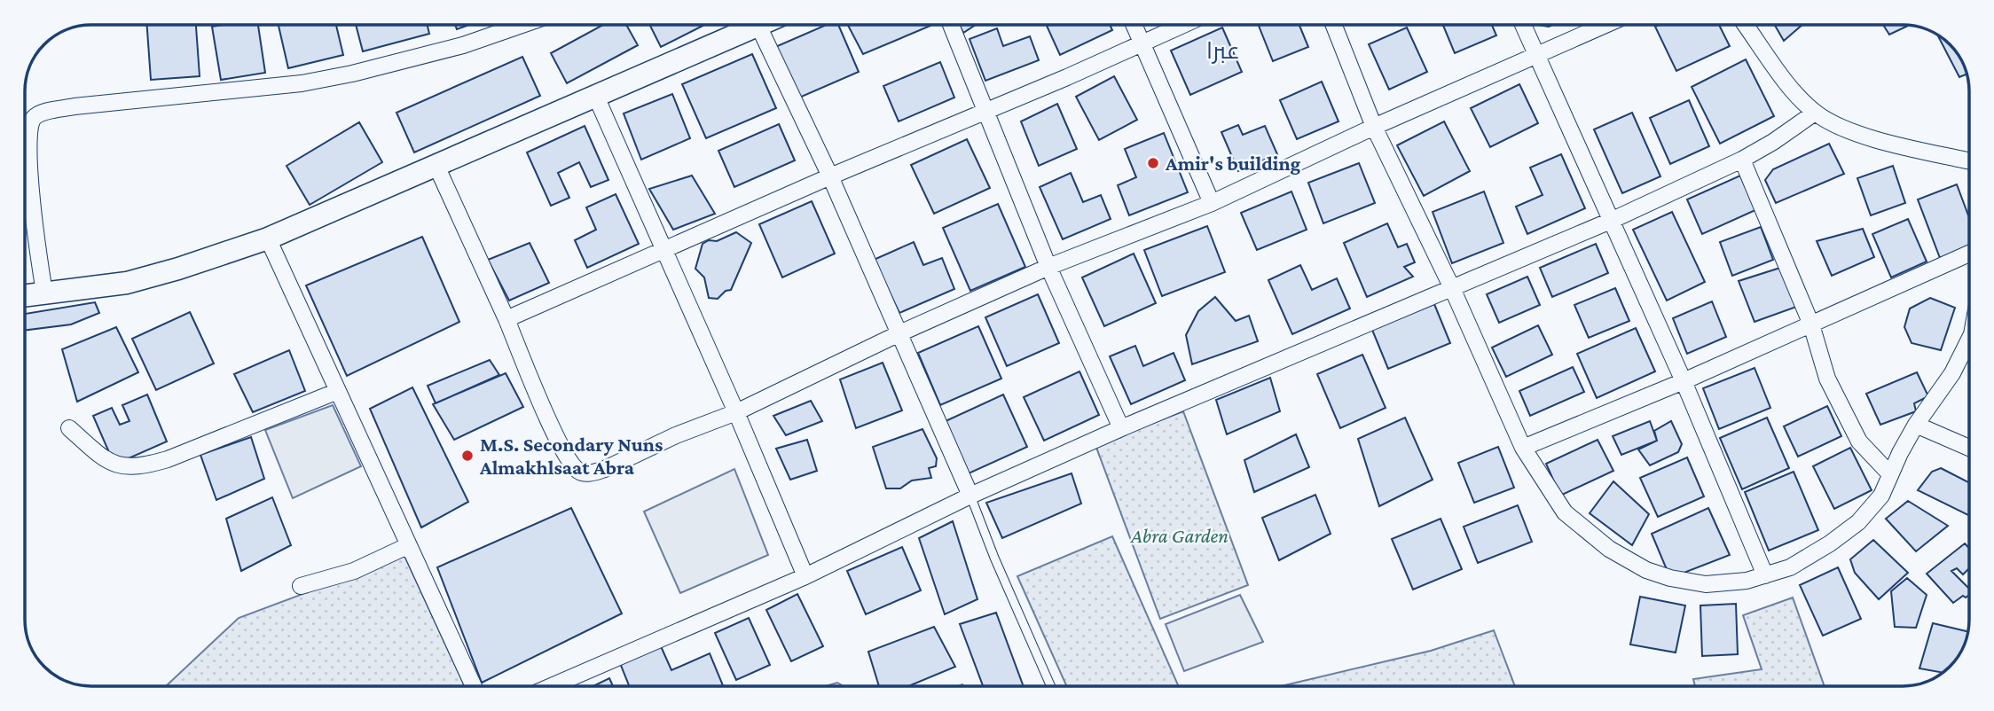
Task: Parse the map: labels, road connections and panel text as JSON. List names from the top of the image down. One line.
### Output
{"districts":["عبرا"],"parks":["Abra Garden"],"places":["Amir's building","M.S. Secondary Nuns Almakhlsaat Abra"]}
